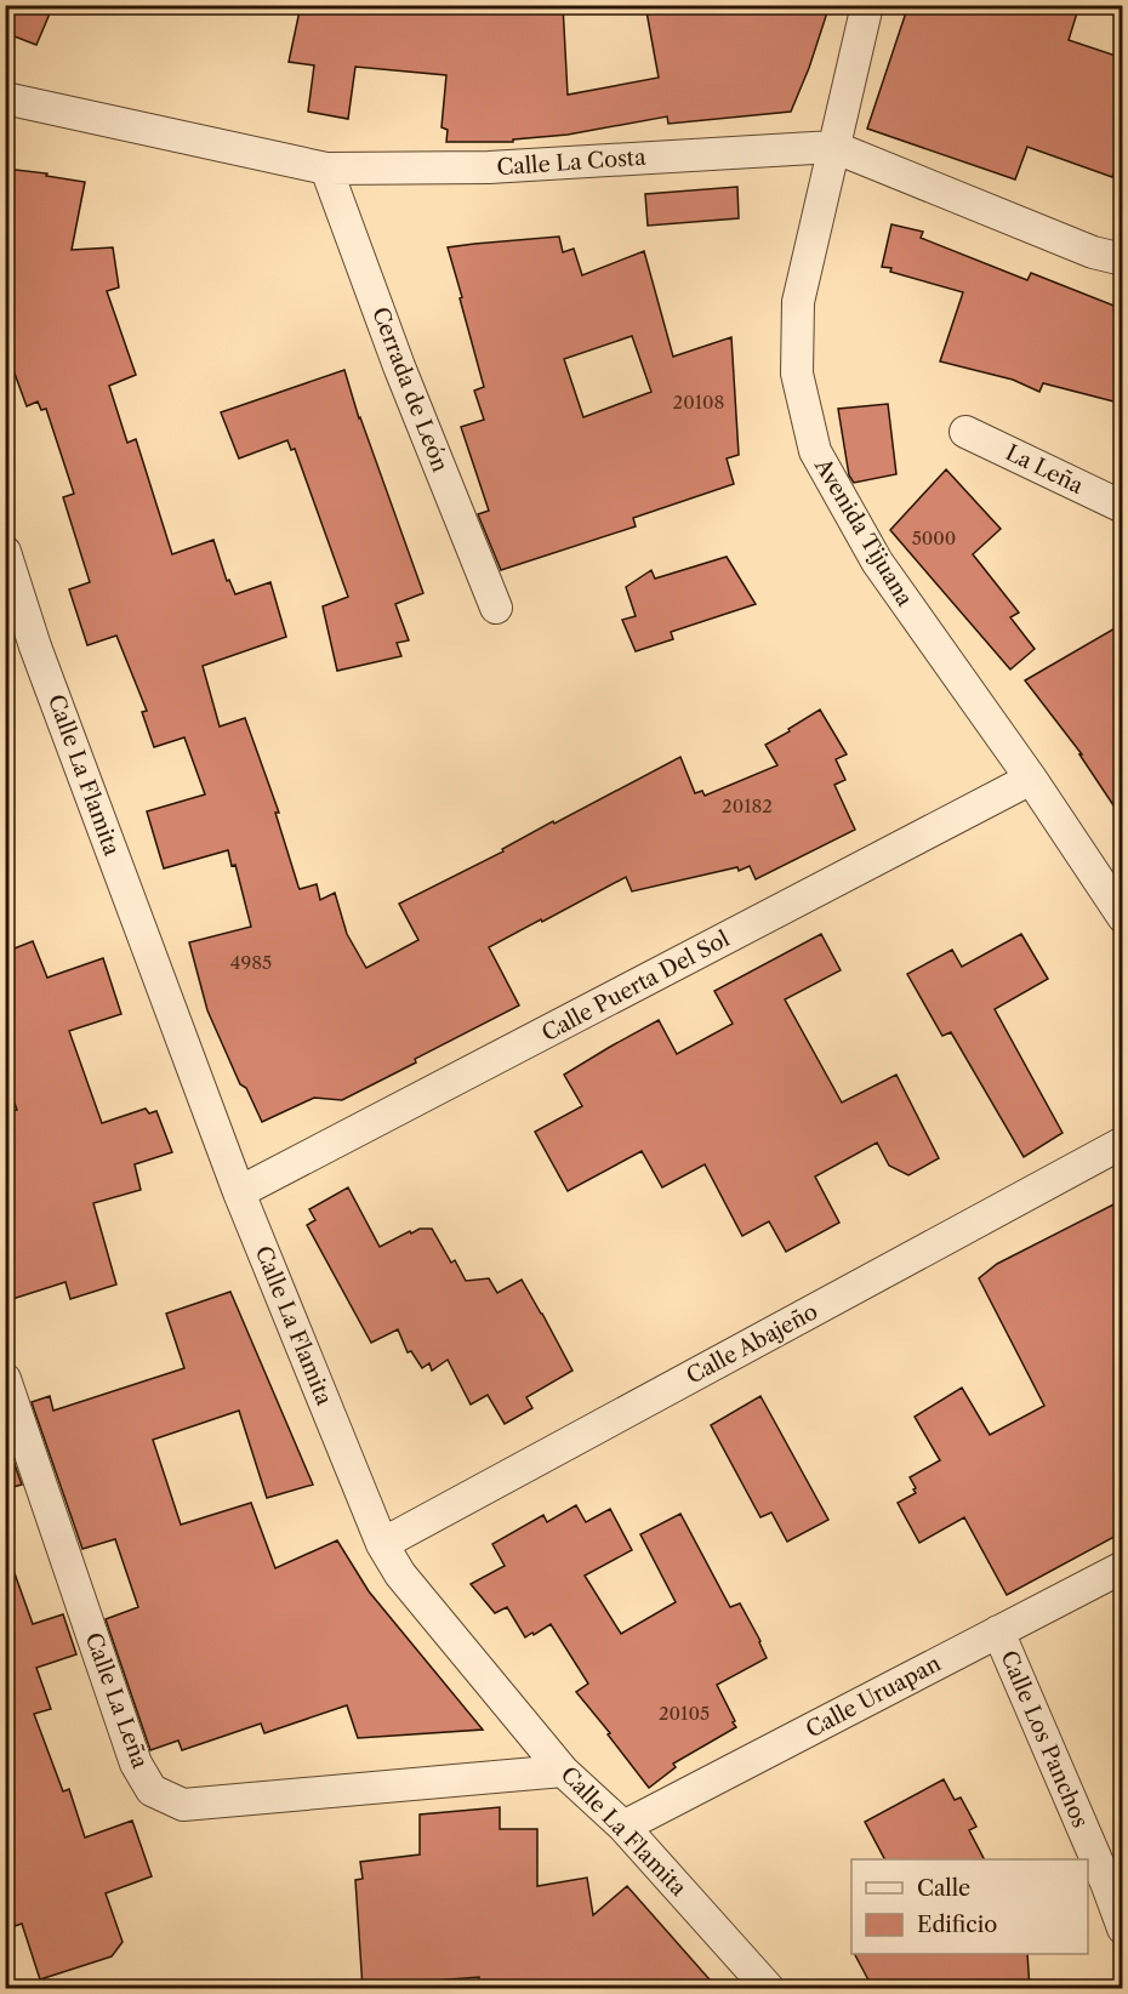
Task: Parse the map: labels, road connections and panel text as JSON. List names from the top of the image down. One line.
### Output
{"streets":{"street":["Calle La Costa","Cerrada de León","La Leña","Avenida Tijuana","Calle La Flamita","Calle Puerta Del Sol","Calle Abajeño","Calle Uruapan","Calle La Leña","Calle Los Panchos"]},"crossings":[["Calle La Costa","Cerrada de León"],["Calle La Costa","Avenida Tijuana"],["Avenida Tijuana","Calle Puerta Del Sol"],["Calle La Flamita","Calle Puerta Del Sol"],["Calle La Flamita","Calle Abajeño"],["Calle La Flamita","Calle Uruapan"],["Calle La Flamita","Calle La Leña"],["Calle Uruapan","Calle Los Panchos"]],"house_numbers":["20108","5000","20182","4985","20105"],"legend":["Calle","Edificio"]}
